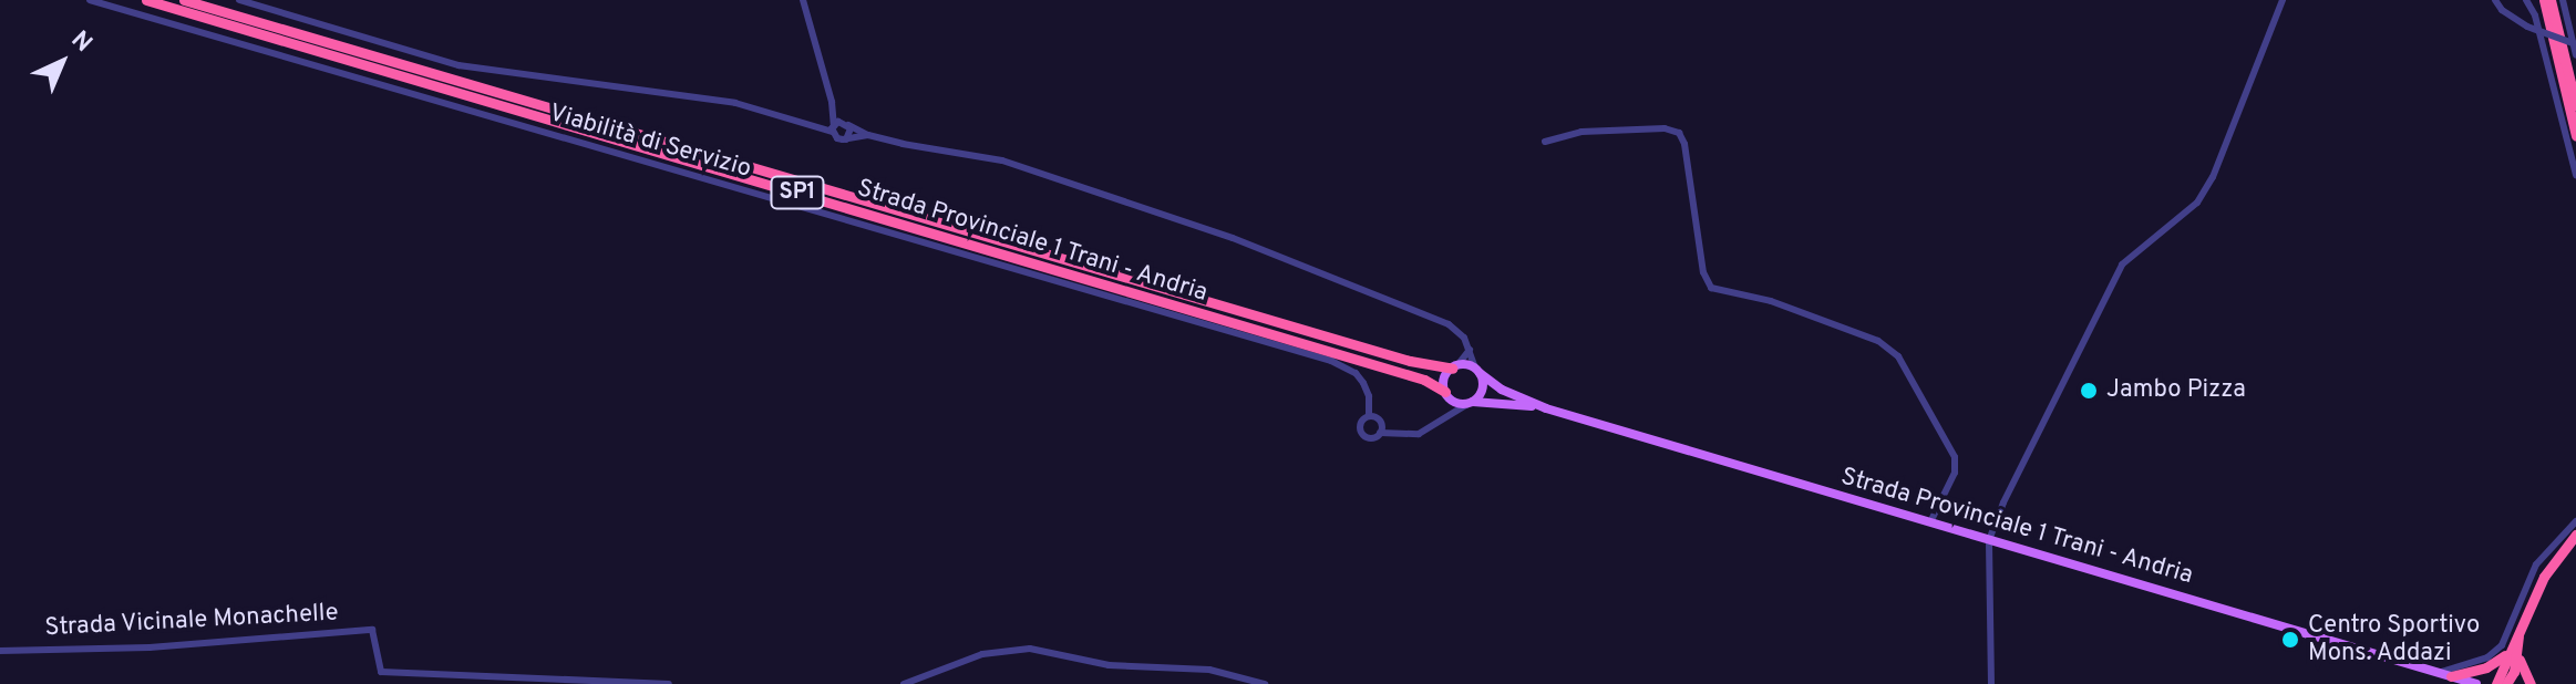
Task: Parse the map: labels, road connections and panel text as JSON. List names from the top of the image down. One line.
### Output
{"streets":{"highway":["SP1","Strada Provinciale 1 Trani - Andria"],"street":["Viabilità di Servizio","Strada Vicinale Monachelle"]},"places":["Jambo Pizza","Centro Sportivo Mons. Addazi"],"north":"top right"}
